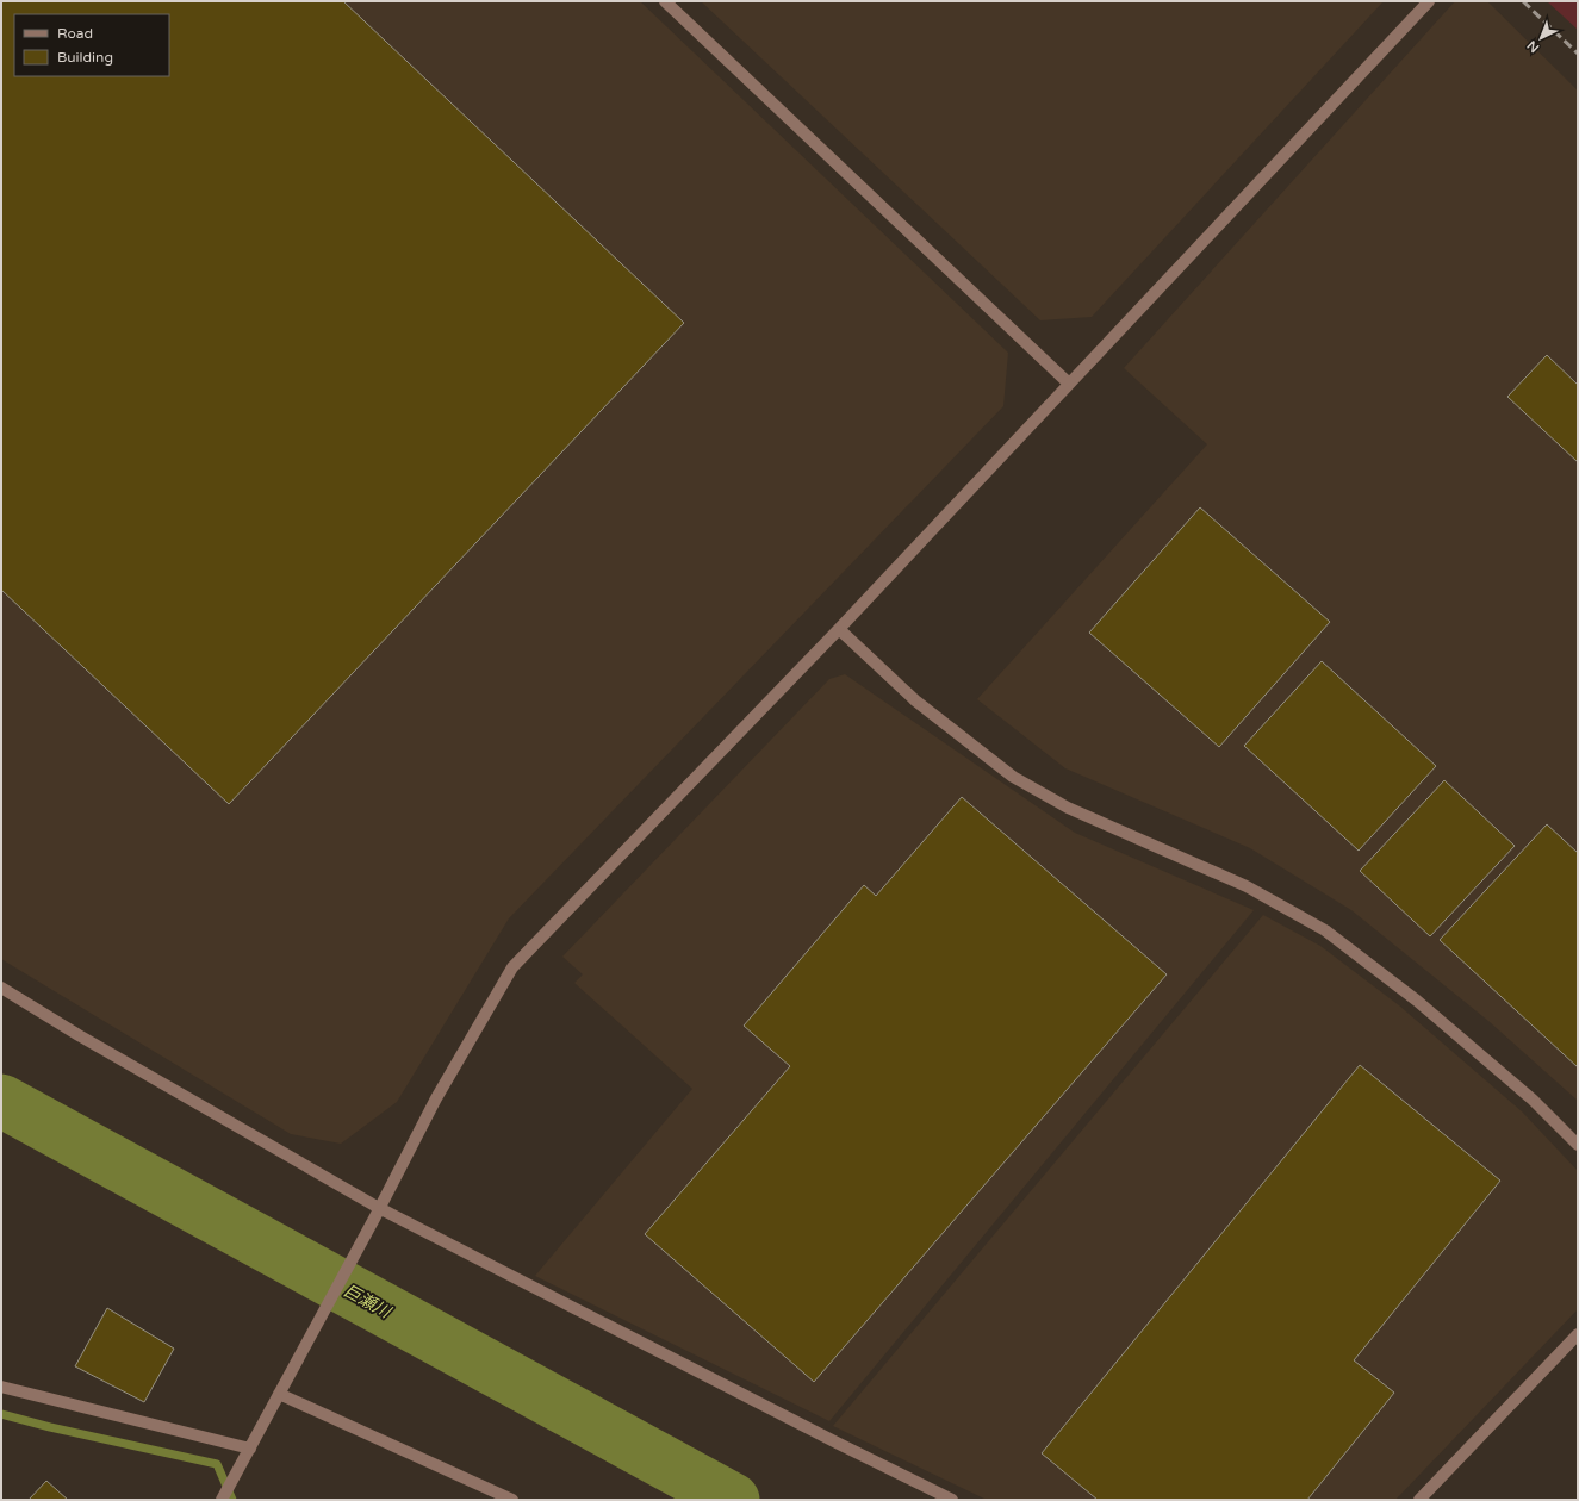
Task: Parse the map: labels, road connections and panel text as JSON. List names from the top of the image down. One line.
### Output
{"water":["巨瀬川"],"legend":["Road","Building"],"north":"bottom left"}
